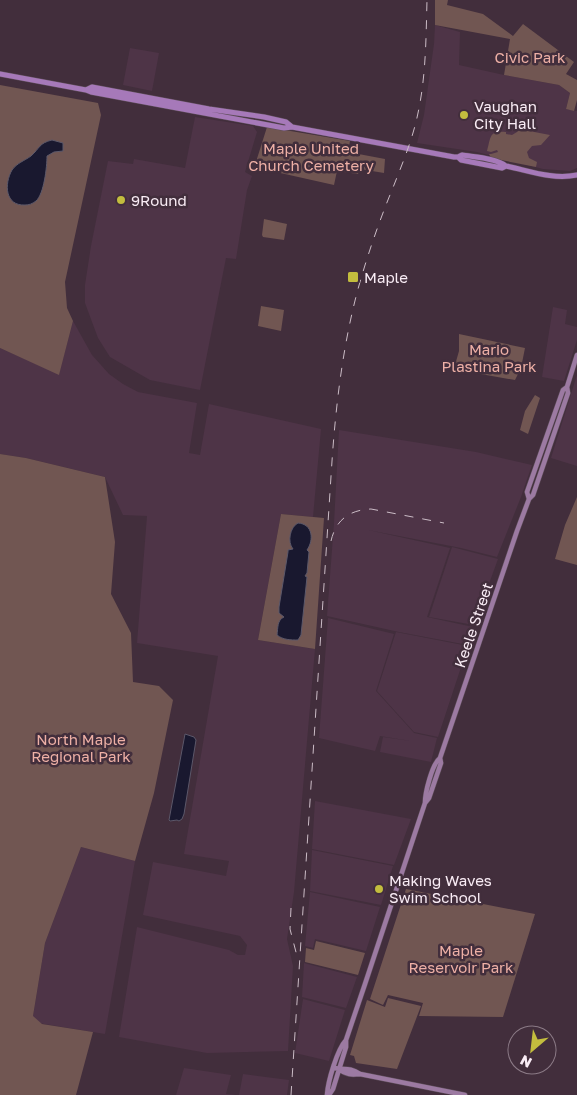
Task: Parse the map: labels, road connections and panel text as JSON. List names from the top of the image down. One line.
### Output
{"streets":{"main road":["Keele Street"]},"parks":["Civic Park","Maple United Church Cemetery","Mario Plastina Park","North Maple Regional Park","Maple Reservoir Park"],"places":{"other":["Vaughan City Hall","9Round","Making Waves Swim School"],"transit":["Maple"]},"north":"bottom left"}
